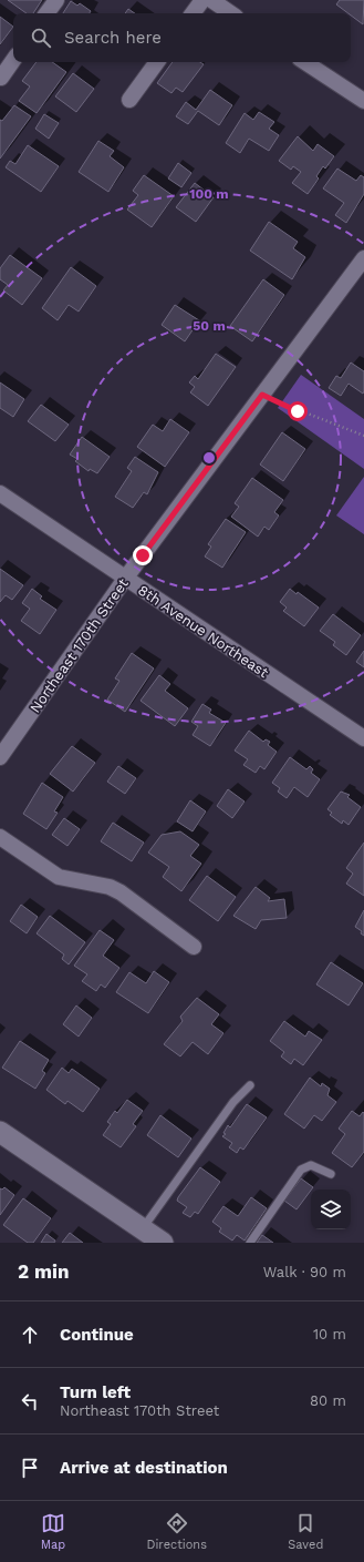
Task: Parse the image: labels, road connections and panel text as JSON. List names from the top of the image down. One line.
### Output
{"streets":{"street":["8th Avenue Northeast","Northeast 170th Street"]},"crossings":[["8th Avenue Northeast","Northeast 170th Street"]],"page":{"search":"Search here","heading":["2 min","Walk · 90 m"],"list":[["Continue","10 m"],["Turn left","Northeast 170th Street","80 m"],"Arrive at destination"],"nav":["Map","Directions","Saved"]},"rings":["100 m","50 m"]}
